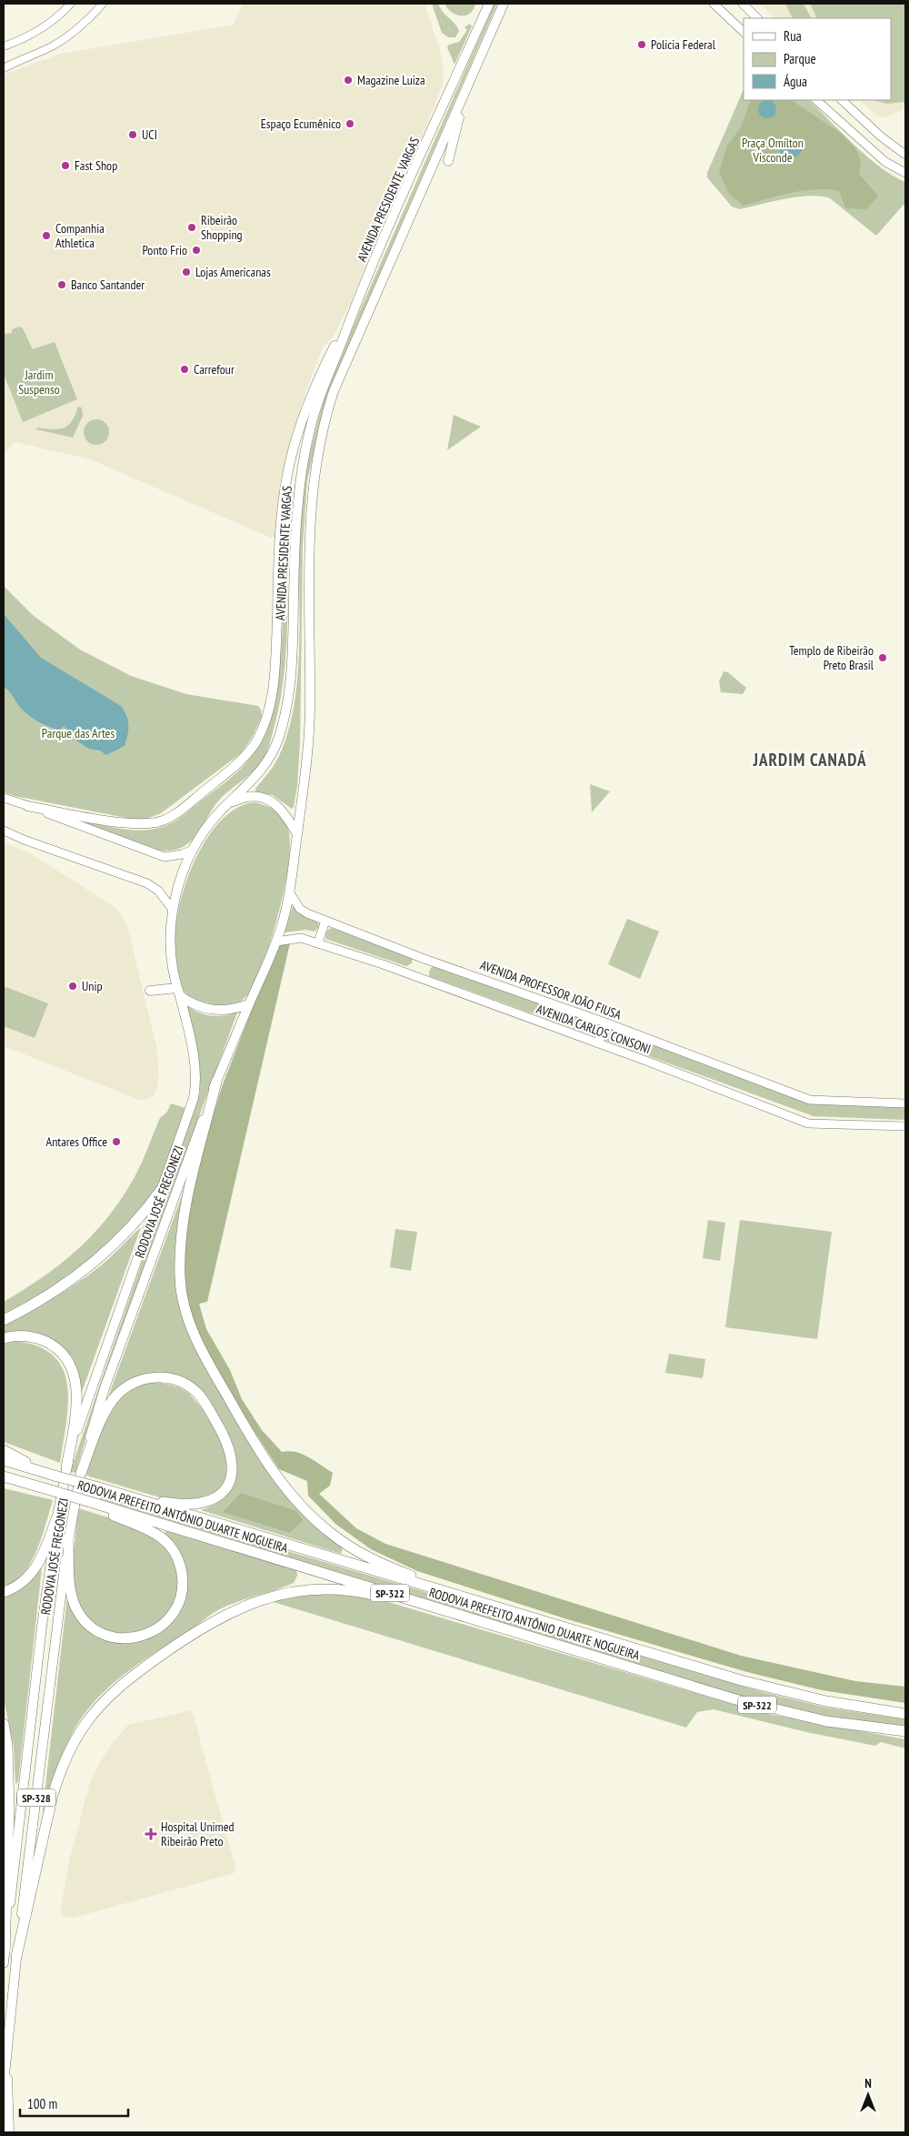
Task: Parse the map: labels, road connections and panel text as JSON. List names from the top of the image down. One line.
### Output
{"streets":{"highway":["RODOVIA PREFEITO ANTÔNIO DUARTE NOGUEIRA","SP-322"],"main road":["AVENIDA PRESIDENTE VARGAS","AVENIDA PROFESSOR JOÃO FIUSA","AVENIDA CARLOS CONSONI","RODOVIA JOSÉ FREGONEZI","SP-328"]},"crossings":[["AVENIDA PRESIDENTE VARGAS","AVENIDA PROFESSOR JOÃO FIUSA"],["AVENIDA PRESIDENTE VARGAS","AVENIDA CARLOS CONSONI"],["AVENIDA PRESIDENTE VARGAS","RODOVIA JOSÉ FREGONEZI"]],"districts":["JARDIM CANADÁ"],"parks":["Praça Omílton Visconde","Jardim Suspenso","Parque das Artes"],"places":{"other":["Policia Federal","Magazine Luiza","Espaço Ecumênico","UCI","Fast Shop","Ribeirão Shopping","Companhia Athletica","Ponto Frio","Lojas Americanas","Banco Santander","Carrefour","Templo de Ribeirão Preto Brasil","Unip","Antares Office"],"health":["Hospital Unimed Ribeirão Preto"]},"legend":["Rua","Parque","Água"],"scale_bar":"100 m","north":"top"}
